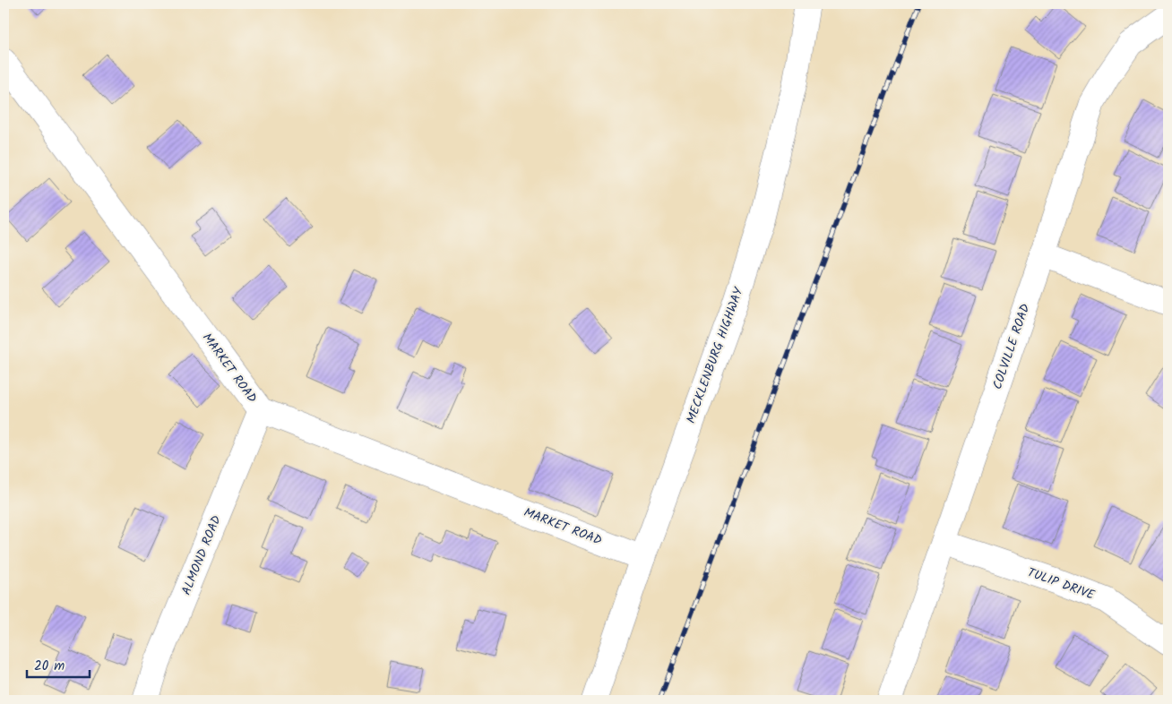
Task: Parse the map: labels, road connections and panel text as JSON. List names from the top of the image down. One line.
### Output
{"streets":{"street":["COLVILLE ROAD","MECKLENBURG HIGHWAY","MARKET ROAD","ALMOND ROAD","TULIP DRIVE"]},"crossings":[["COLVILLE ROAD","TULIP DRIVE"],["MECKLENBURG HIGHWAY","MARKET ROAD"],["MARKET ROAD","ALMOND ROAD"]],"scale_bar":"20 m"}
